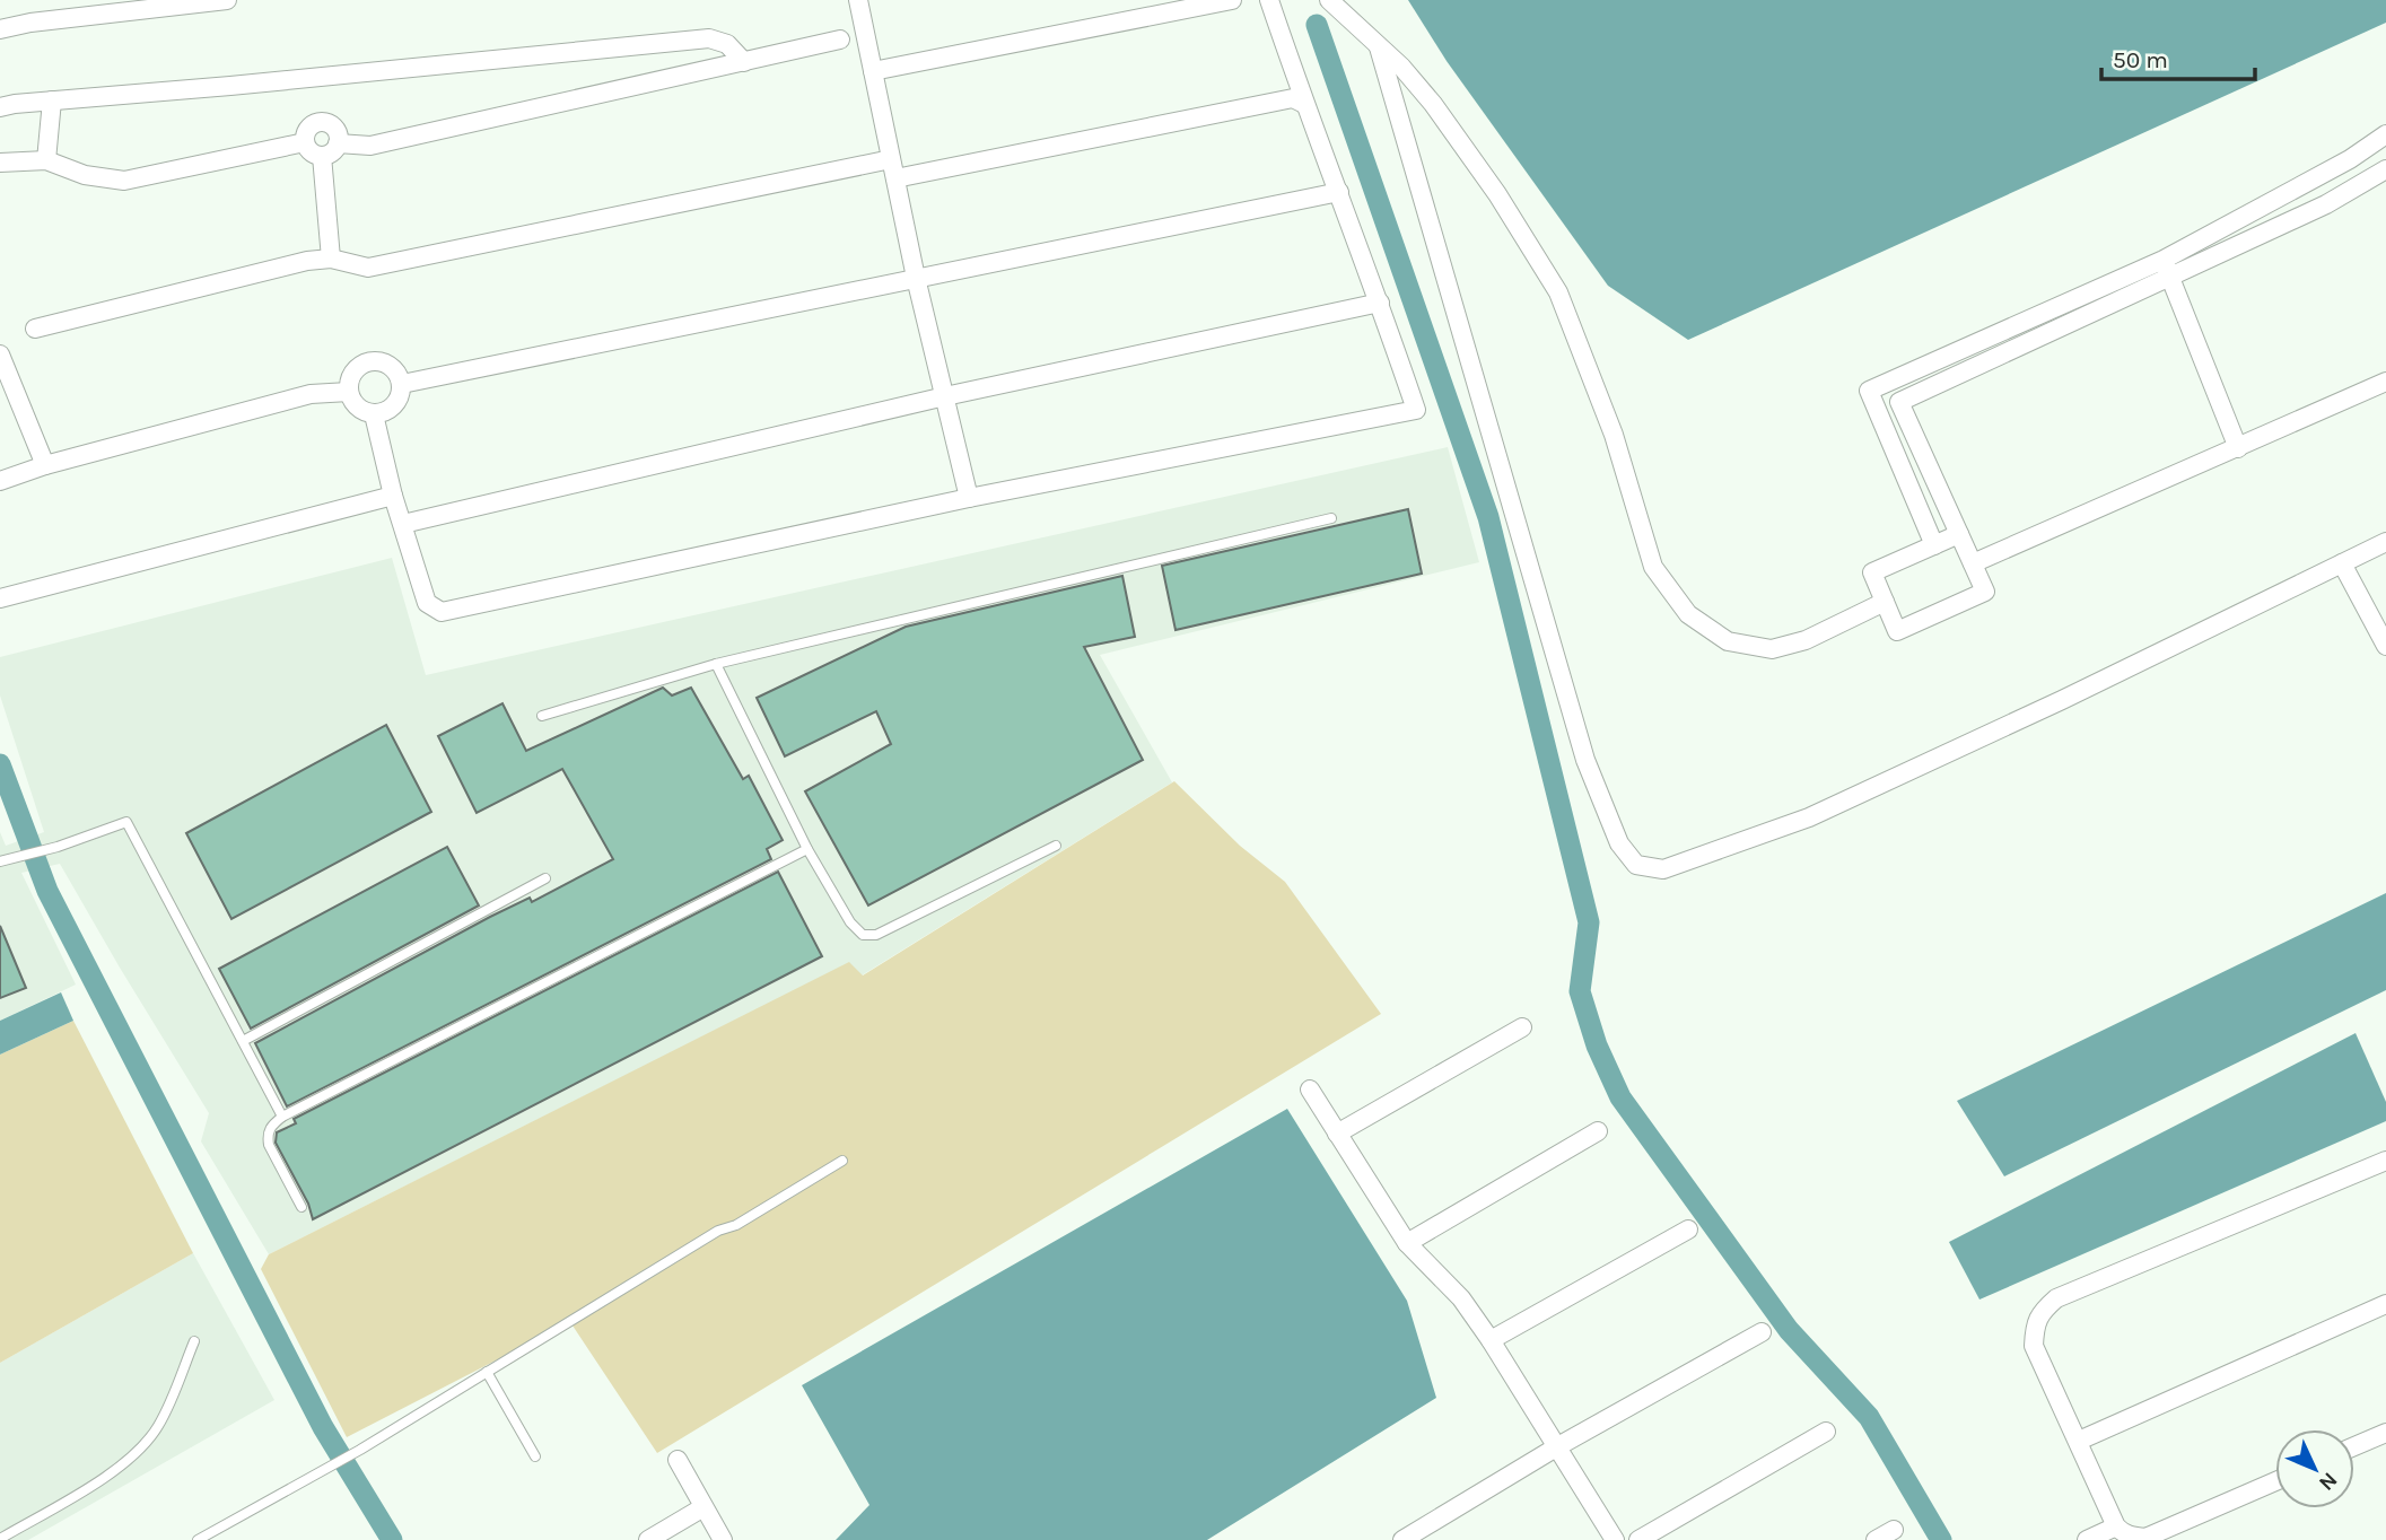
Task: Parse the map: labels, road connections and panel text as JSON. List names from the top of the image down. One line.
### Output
{"scale_bar":"50 m","north":"bottom right"}
